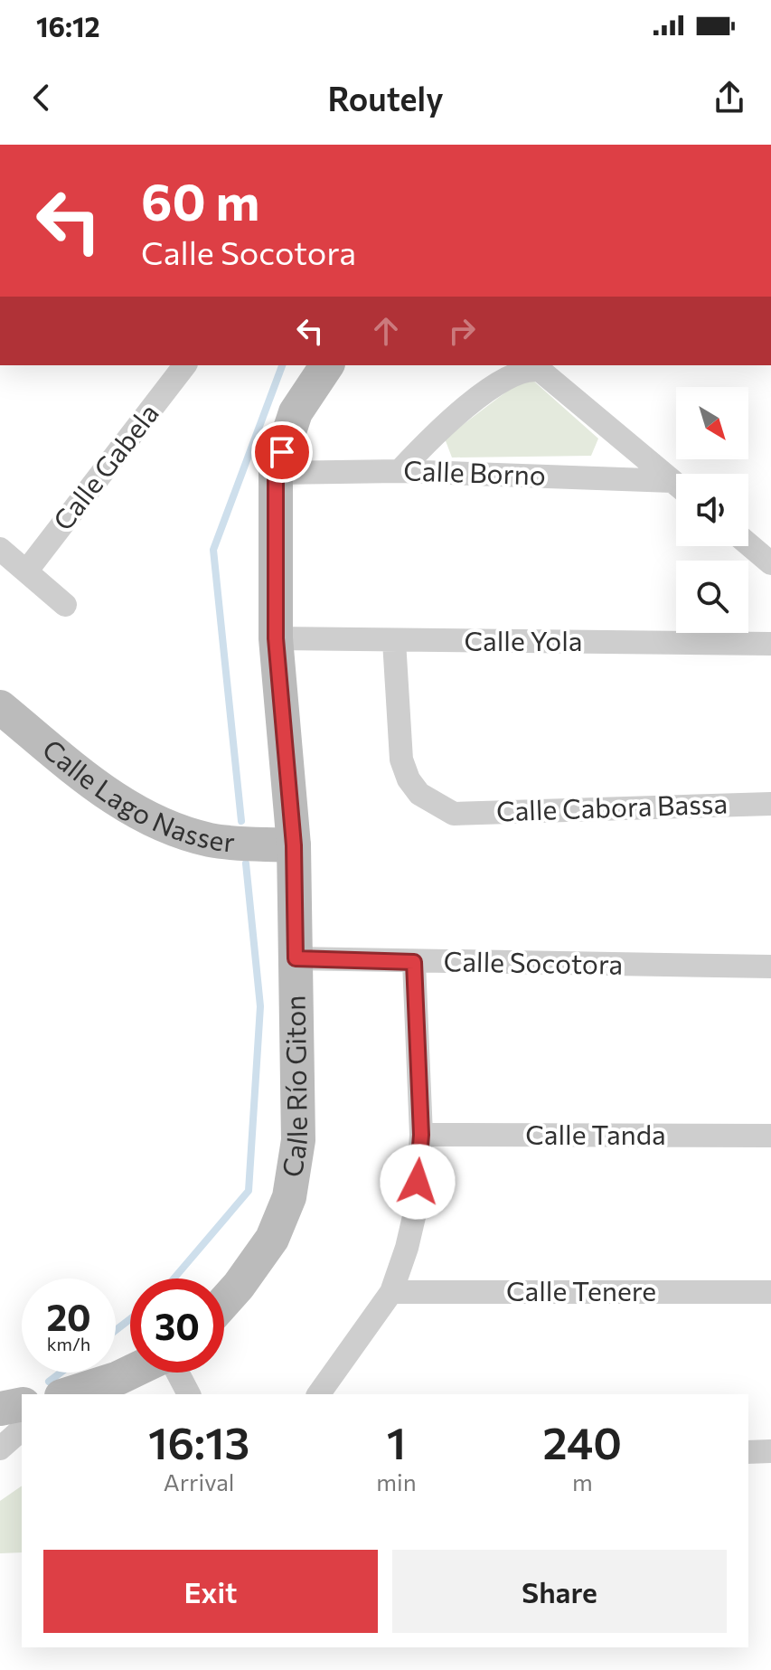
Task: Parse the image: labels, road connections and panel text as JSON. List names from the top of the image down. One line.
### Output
{"streets":{"street":["Calle Gabela","Calle Borno","Calle Yola","Calle Lago Nasser","Calle Cabora Bassa","Calle Socotora","Calle Río Giton","Calle Tanda","Calle Tenere"]},"crossings":[["Calle Borno","Calle Río Giton"],["Calle Yola","Calle Cabora Bassa"],["Calle Yola","Calle Río Giton"],["Calle Lago Nasser","Calle Río Giton"],["Calle Socotora","Calle Río Giton"]],"north":"bottom right","page":{"status":"16:12","header":"Routely","turn":["60 m","Calle Socotora"],"speed":"20 km/h","limit":"30","eta":["16:13","Arrival","1","min","240","m"],"buttons":["Exit","Share"]}}
